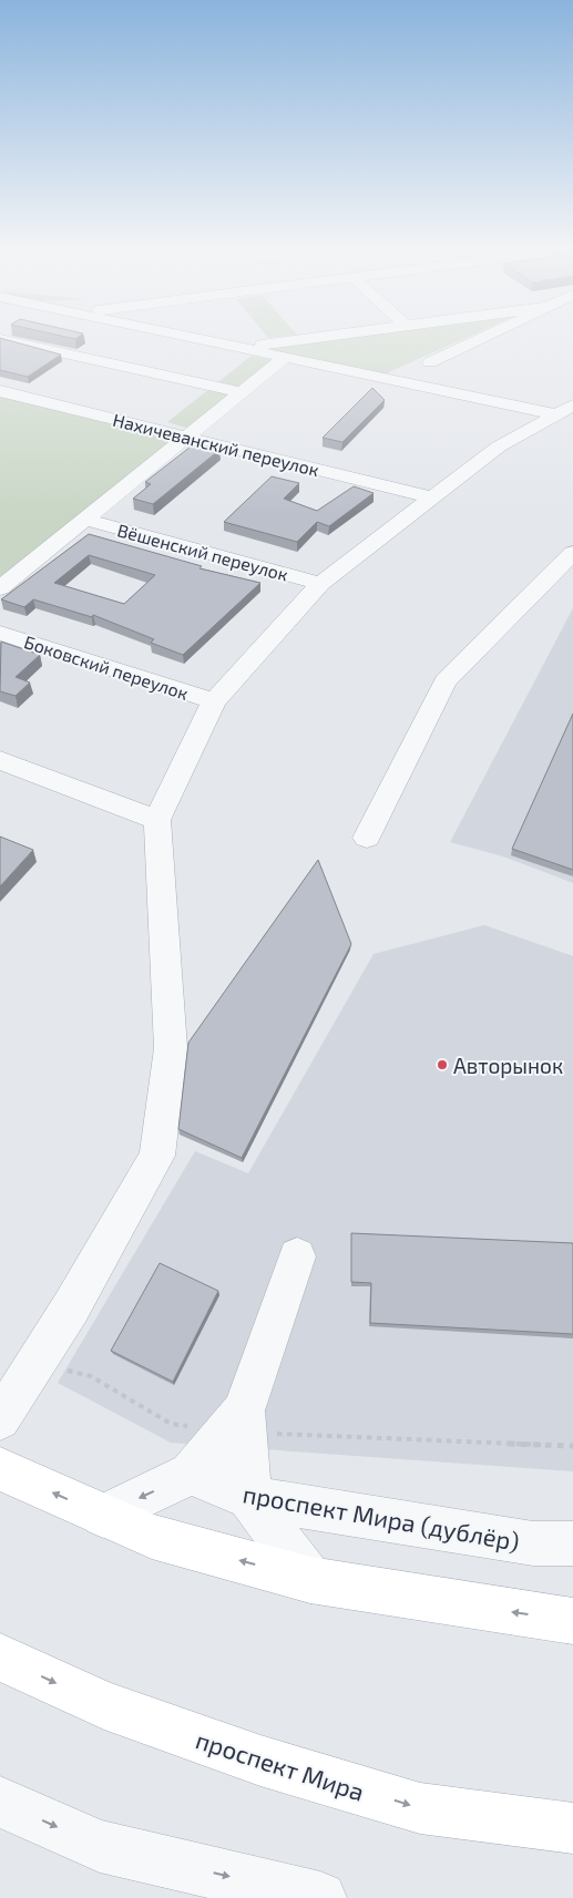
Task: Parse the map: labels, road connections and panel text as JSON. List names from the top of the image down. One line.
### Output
{"streets":{"main road":["проспект Мира"],"street":["Нахичеванский переулок","Вёшенский переулок","Боковский переулок","проспект Мира (дублёр)"]},"places":["Авторынок"]}
